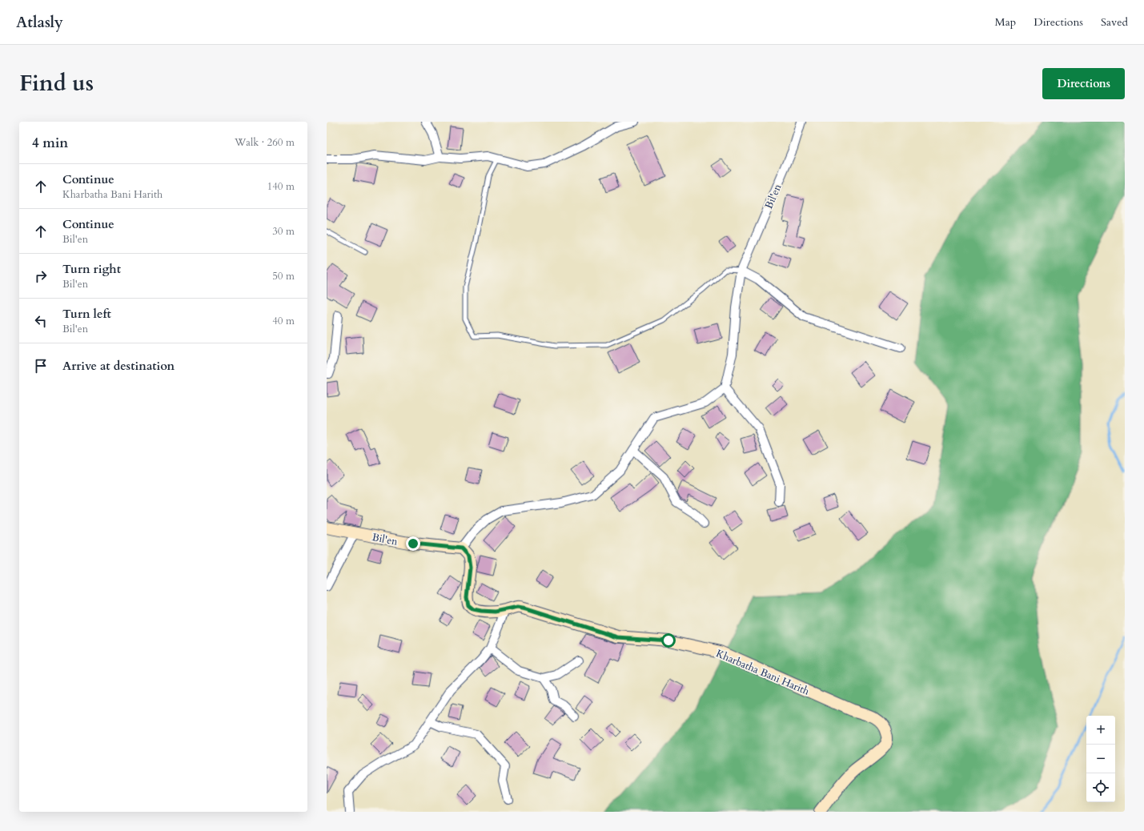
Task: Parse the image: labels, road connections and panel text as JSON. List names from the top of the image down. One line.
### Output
{"streets":{"street":["Bil'en","Kharbatha Bani Harith"]},"page":{"header":"Atlasly","nav":["Map","Directions","Saved"],"title":"Find us","buttons":"Directions","heading":["4 min","Walk · 260 m"],"list":[["Continue","Kharbatha Bani Harith","140 m"],["Continue","Bil'en","30 m"],["Turn right","Bil'en","50 m"],["Turn left","Bil'en","40 m"],"Arrive at destination"],"map_buttons":["+","−"]}}
